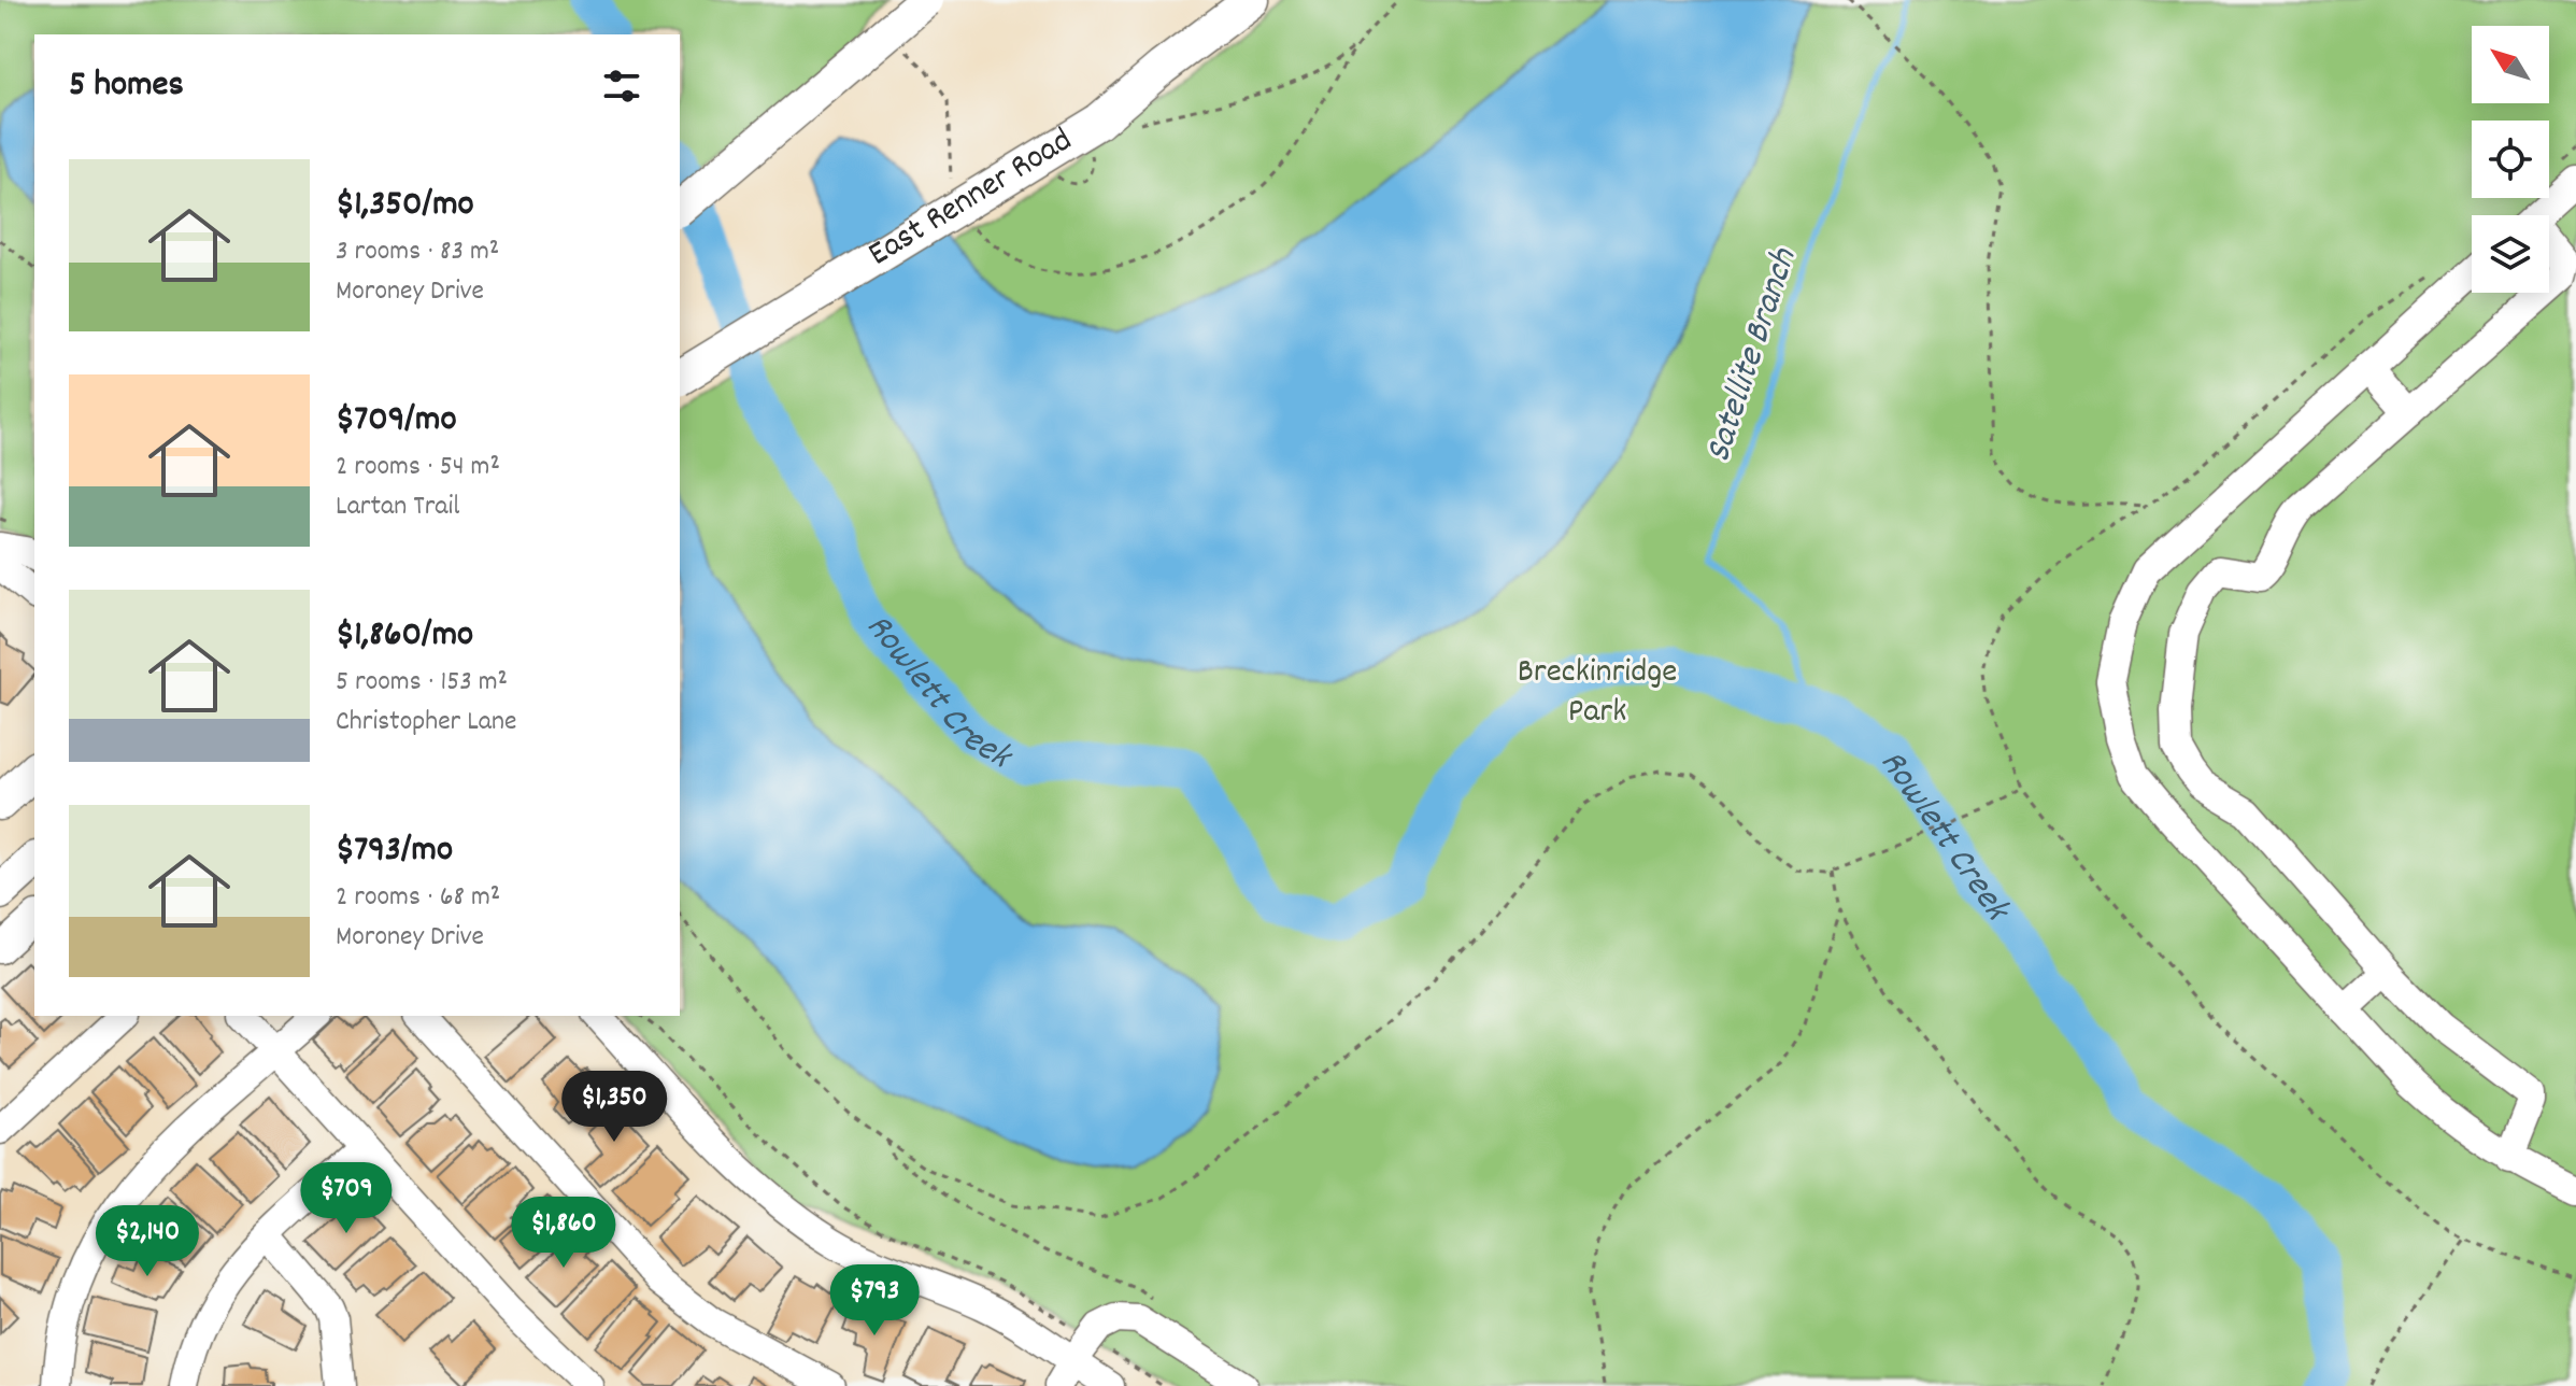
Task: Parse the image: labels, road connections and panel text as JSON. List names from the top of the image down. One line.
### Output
{"streets":{"main road":["East Renner Road"]},"water":["Satellite Branch","Rowlett Creek"],"parks":["Breckinridge Park"],"north":"top left","page":{"heading":"5 homes","list":[{"name":"$1,350/mo","note":"3 rooms · 83 m² · Moroney Drive"},{"name":"$709/mo","note":"2 rooms · 54 m² · Lartan Trail"},{"name":"$1,860/mo","note":"5 rooms · 153 m² · Christopher Lane"},{"name":"$793/mo","note":"2 rooms · 68 m² · Moroney Drive"}],"price":["$1,350","$709","$1,860","$2,140","$793"]}}
